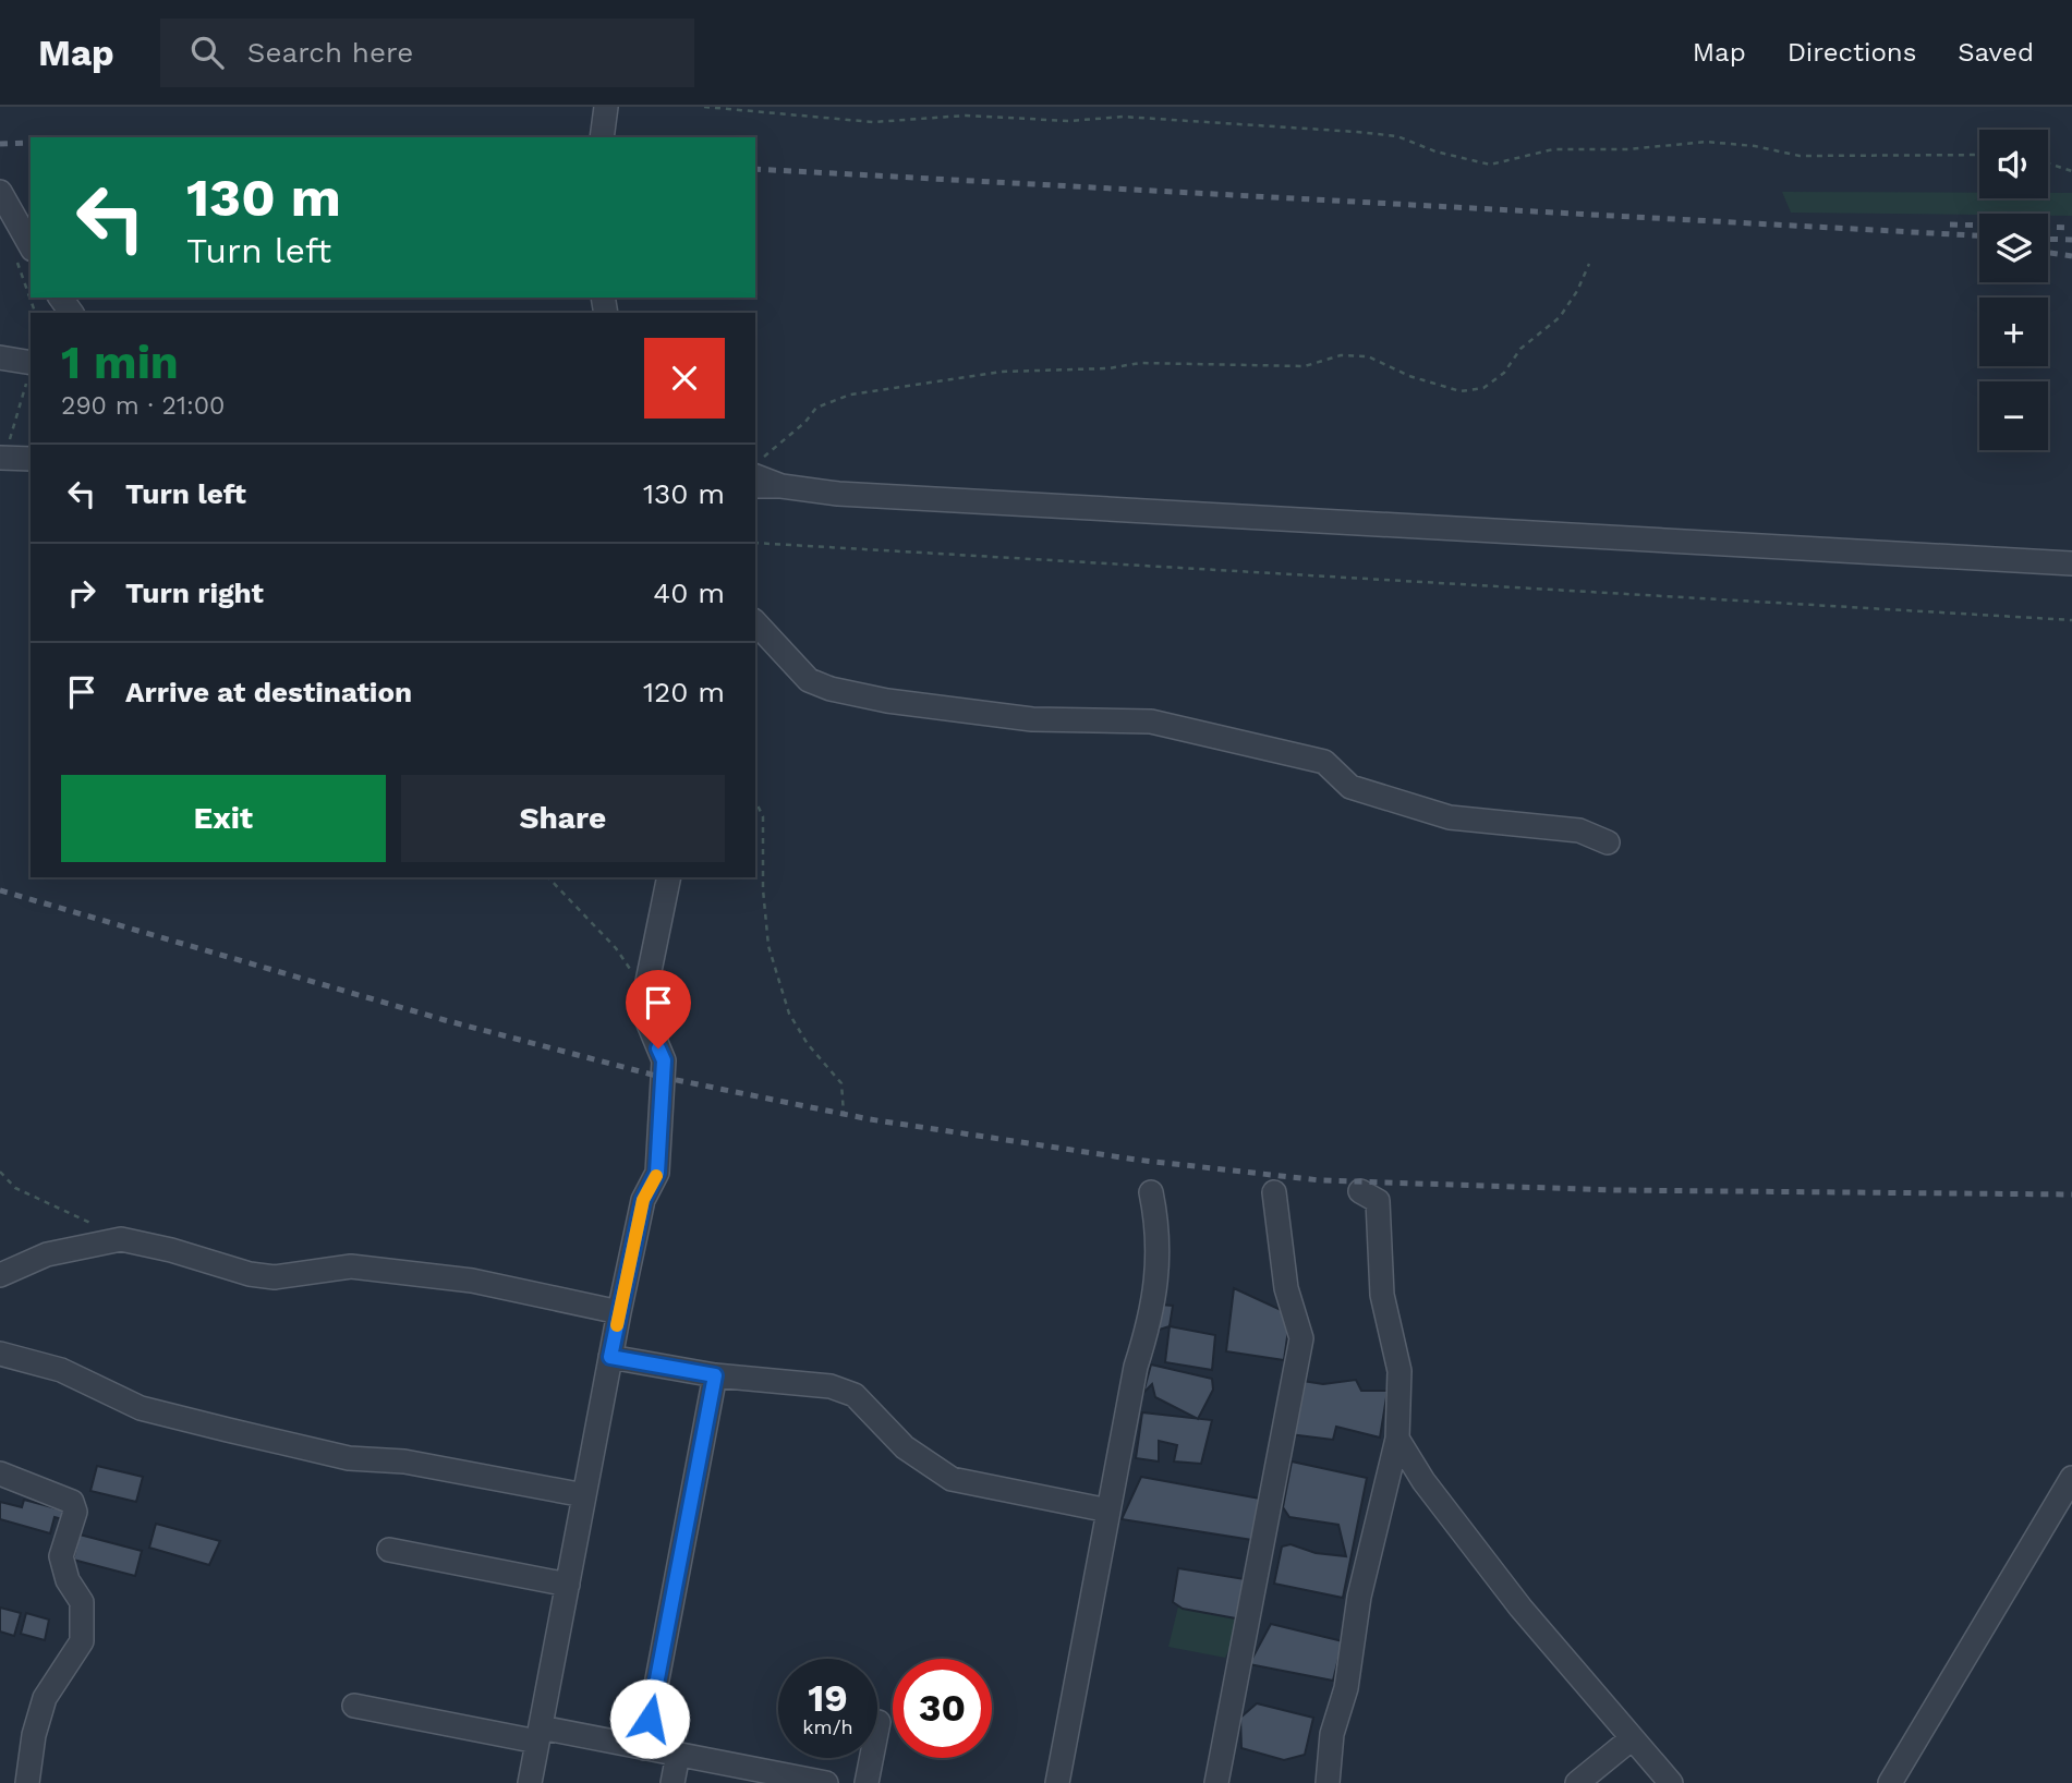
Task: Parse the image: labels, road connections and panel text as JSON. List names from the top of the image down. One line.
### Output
{"page":{"header":"Map","search":"Search here","nav":["Map","Directions","Saved"],"map_buttons":["+","−"],"turn":["130 m","Turn left"],"heading":["1 min","290 m · 21:00"],"list":[{"name":"Turn left","value":"130 m"},{"name":"Turn right","value":"40 m"},{"name":"Arrive at destination","value":"120 m"}],"buttons":["Exit","Share"],"speed":"19 km/h","limit":"30"}}
